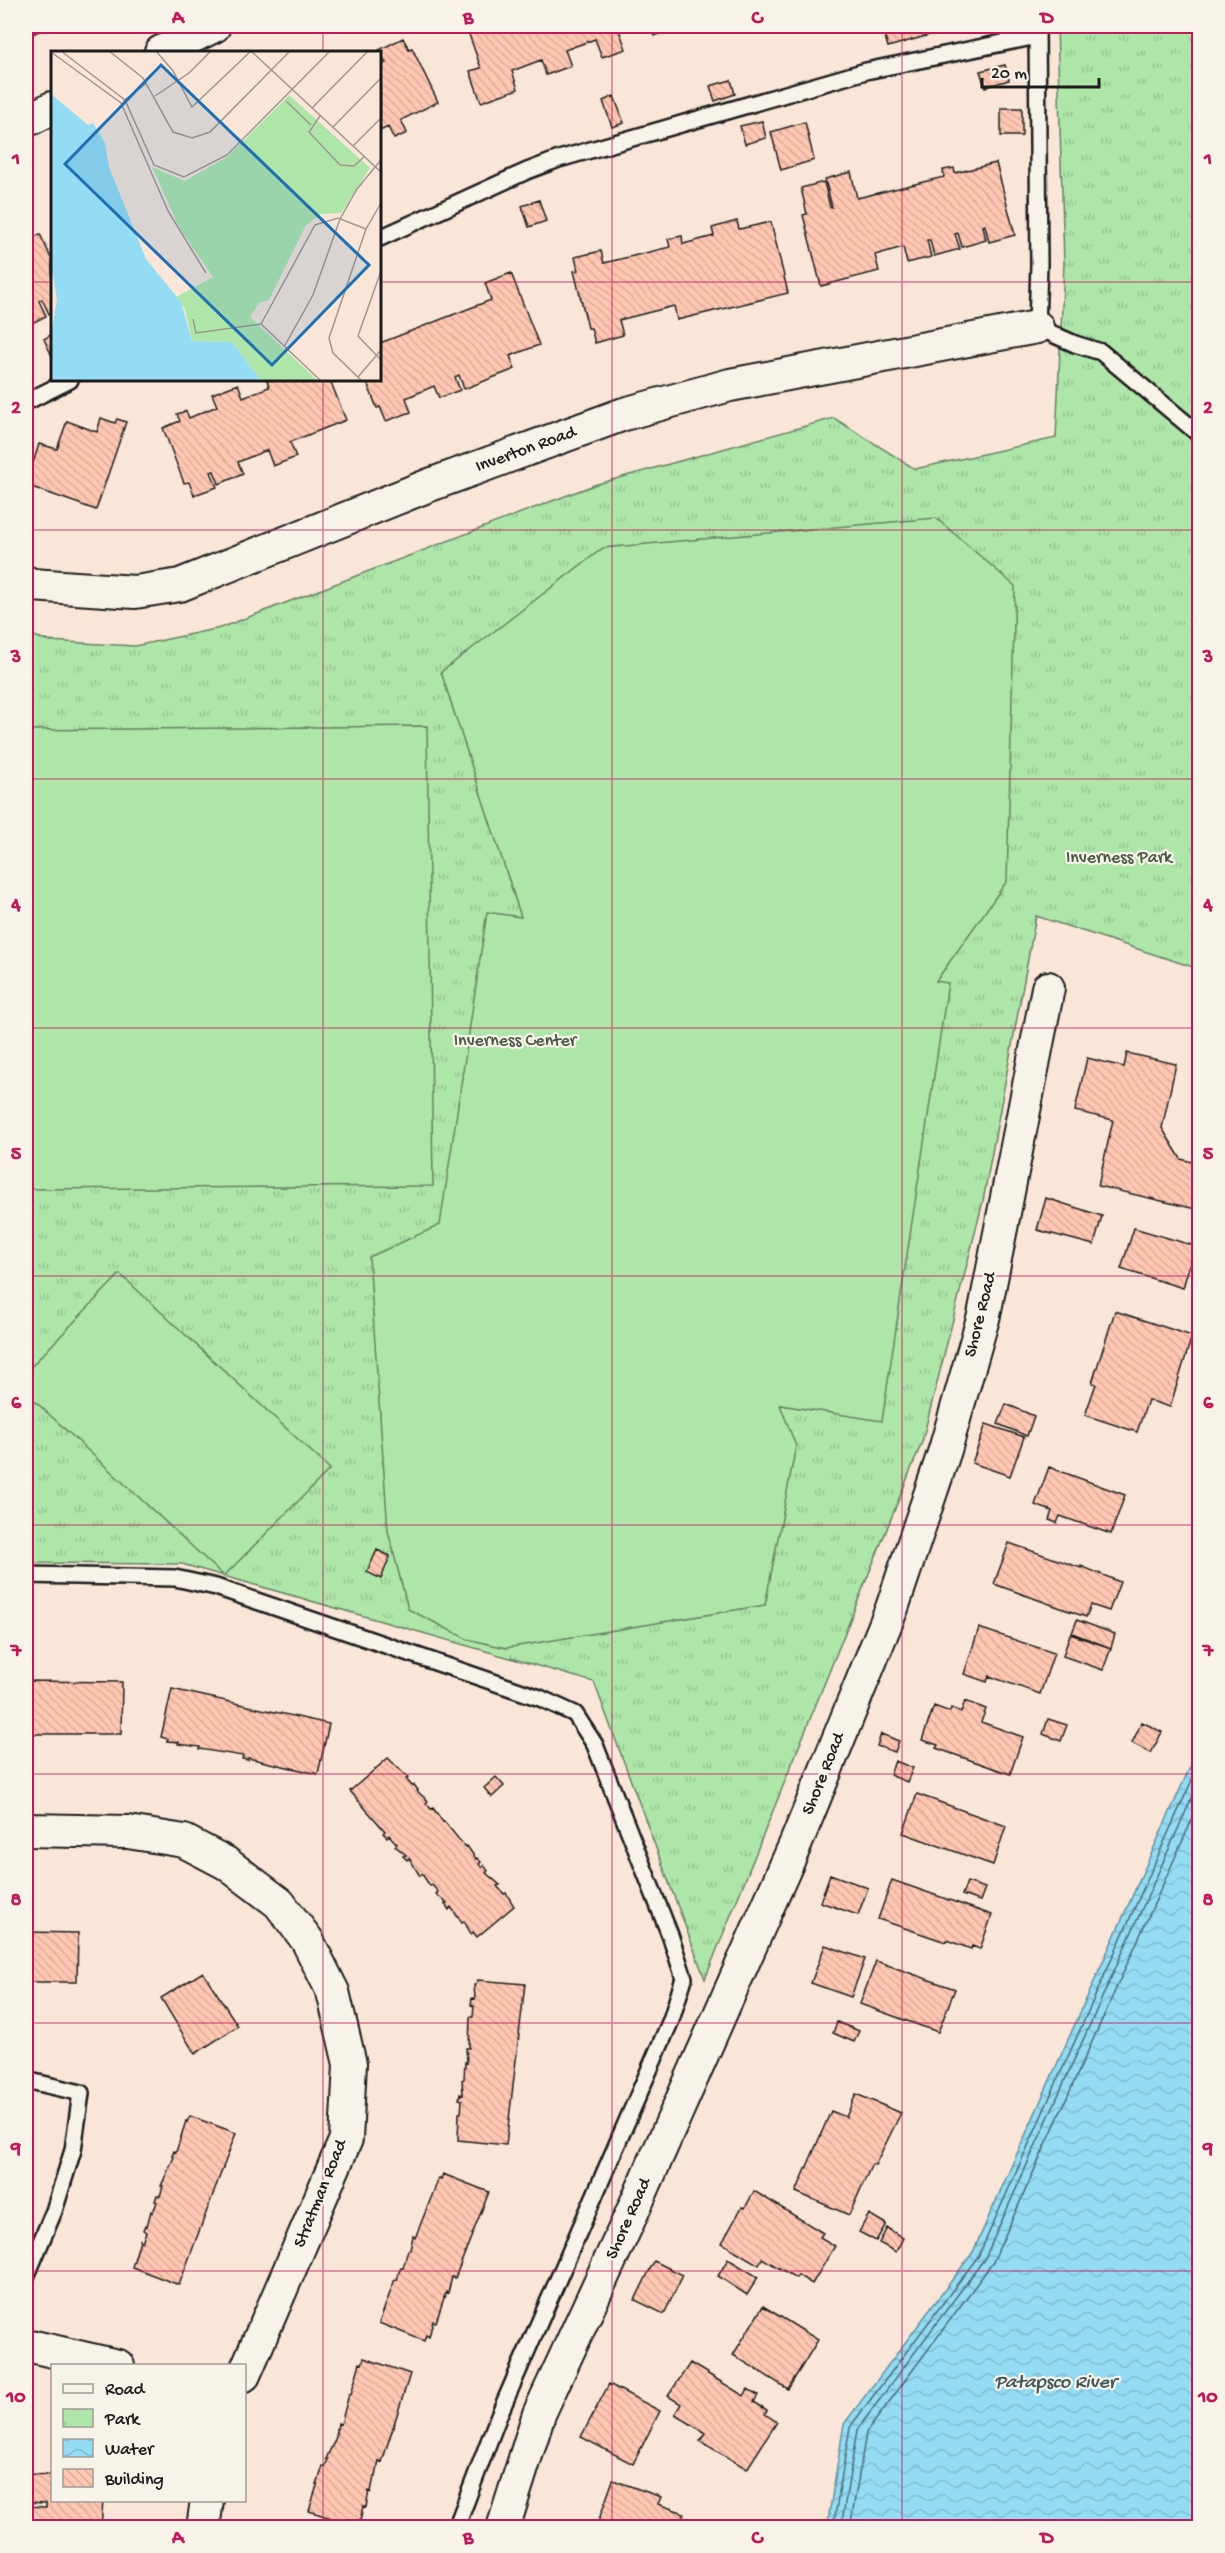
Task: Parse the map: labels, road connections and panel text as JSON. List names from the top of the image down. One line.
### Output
{"streets":{"street":["Inverton Road","Shore Road","Stratman Road"]},"water":["Patapsco River"],"parks":["Inverness Park","Inverness Center"],"legend":["Road","Park","Water","Building"],"scale_bar":"20 m","grid":{"columns":["A","B","C","D"],"rows":["1","2","3","4","5","6","7","8","9","10"]}}
